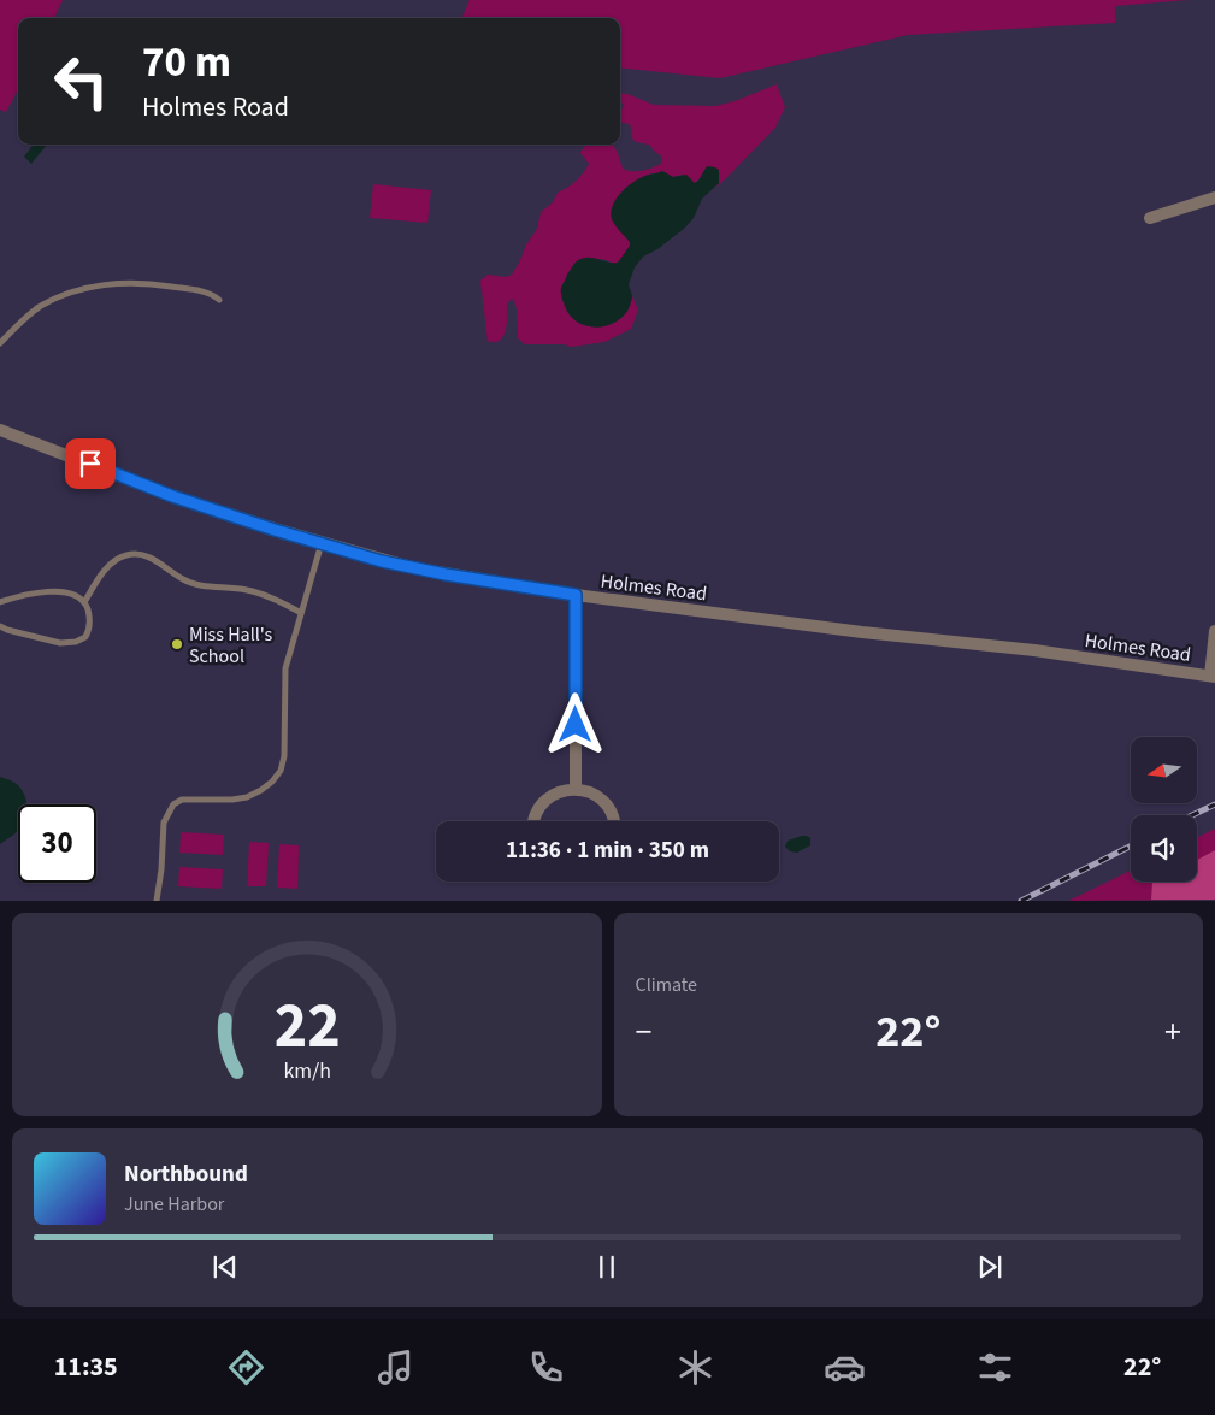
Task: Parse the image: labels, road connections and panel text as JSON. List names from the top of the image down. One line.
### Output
{"streets":{"street":["Holmes Road"]},"places":["Miss Hall's School"],"north":"left","page":{"turn":["70 m","Holmes Road"],"limit":"30","trip":"11:36 · 1 min · 350 m","tile":"Climate","heat":["−","22°","+"],"song":["Northbound","June Harbor"],"tabs":["11:35","22°"],"gauge":["22","km/h"]}}
